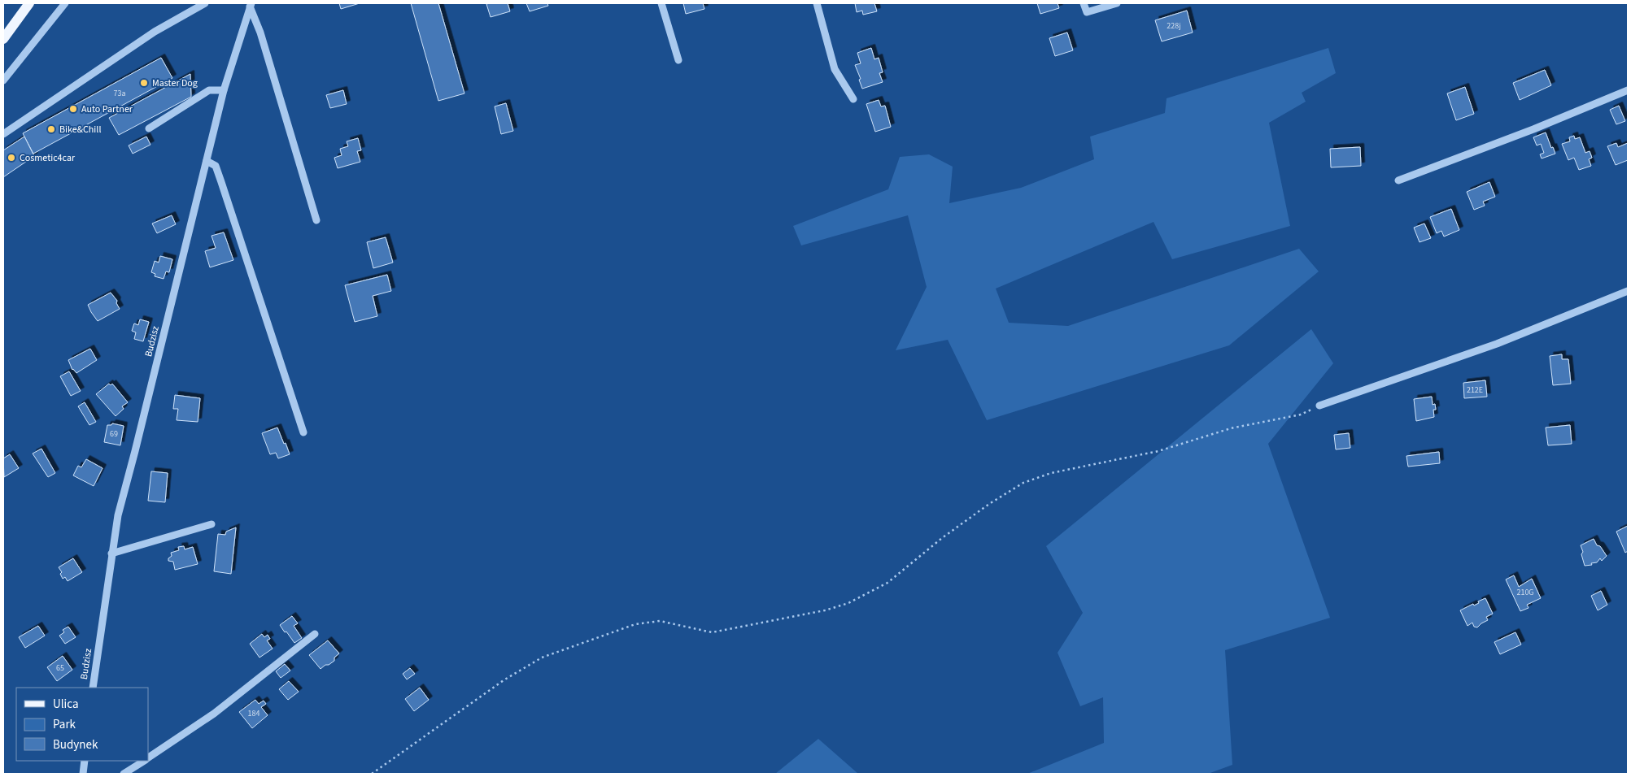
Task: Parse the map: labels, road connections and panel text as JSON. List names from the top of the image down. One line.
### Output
{"streets":{"street":["Budzisz"]},"places":["Master Dog","Auto Partner","Bike&Chill","Cosmetic4car"],"house_numbers":["228j","73a","212E","69","210G","65","184"],"legend":["Ulica","Park","Budynek"]}
